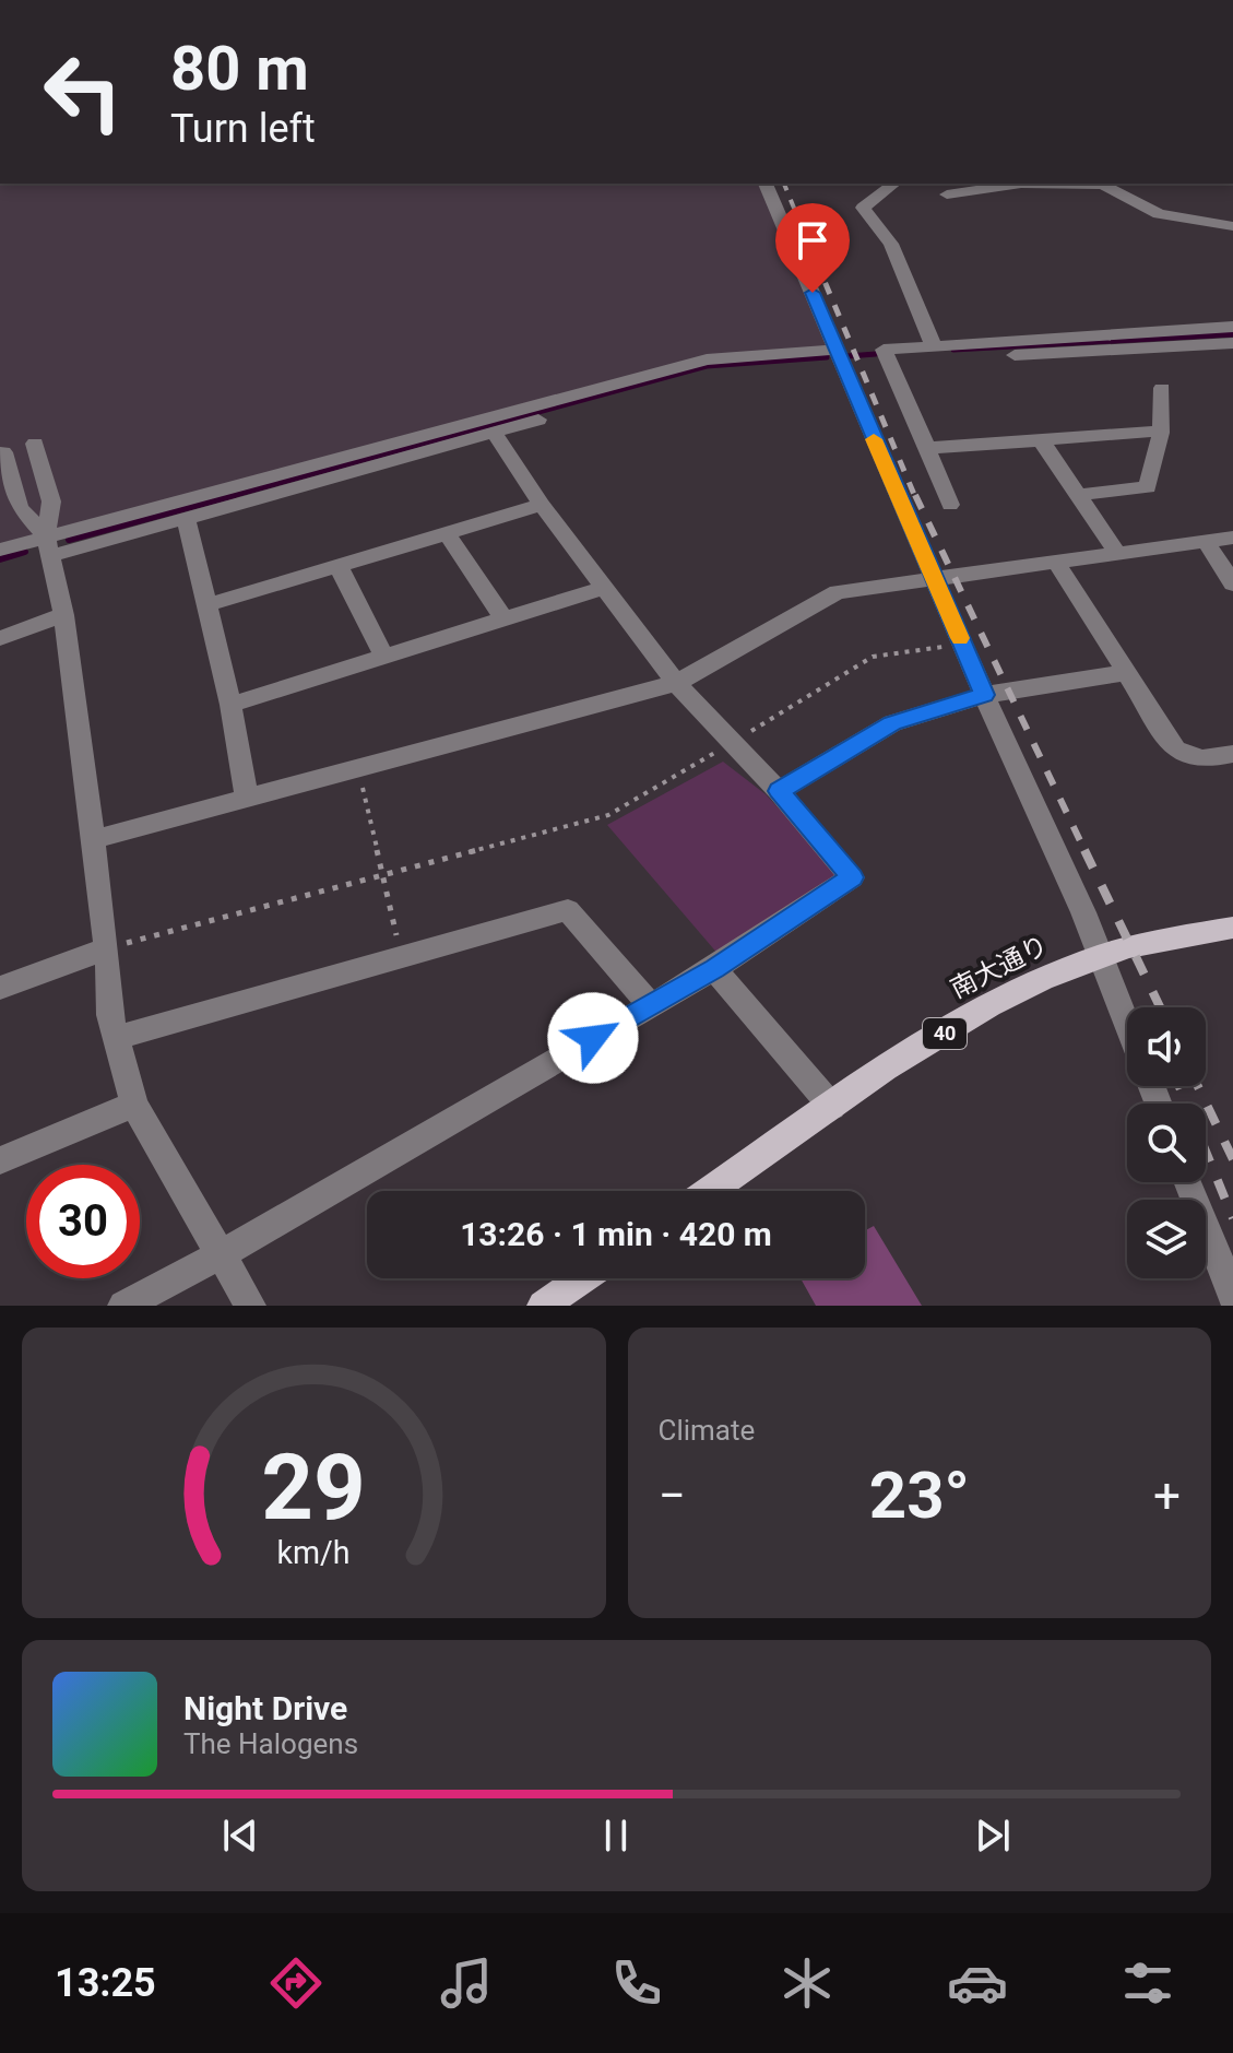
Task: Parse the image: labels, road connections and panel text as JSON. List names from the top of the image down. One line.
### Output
{"streets":{"main road":["南大通り","40"]},"page":{"turn":["80 m","Turn left"],"limit":"30","trip":"13:26 · 1 min · 420 m","tile":"Climate","heat":["−","23°","+"],"song":["Night Drive","The Halogens"],"tabs":"13:25","gauge":["29","km/h"]}}
